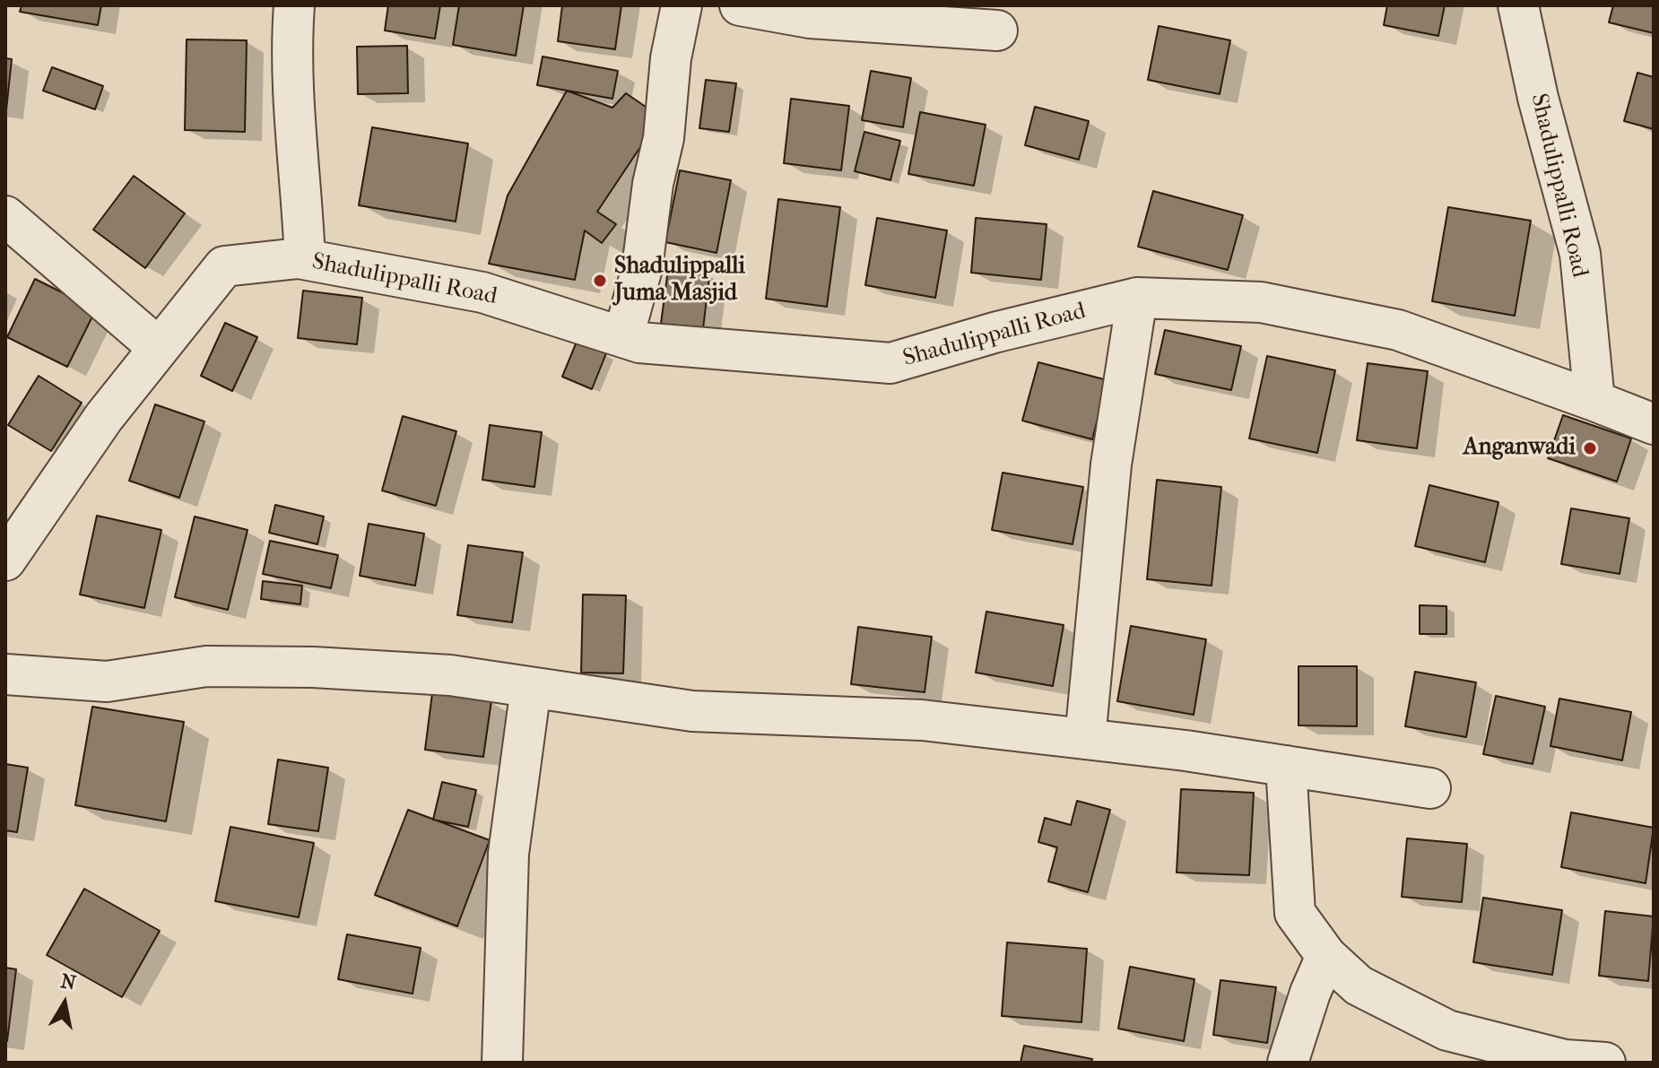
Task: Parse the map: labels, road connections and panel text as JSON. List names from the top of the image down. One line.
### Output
{"streets":{"street":["Shadulippalli Road"]},"places":["Shadulippalli Juma Masjid","Anganwadi"],"north":"top"}
